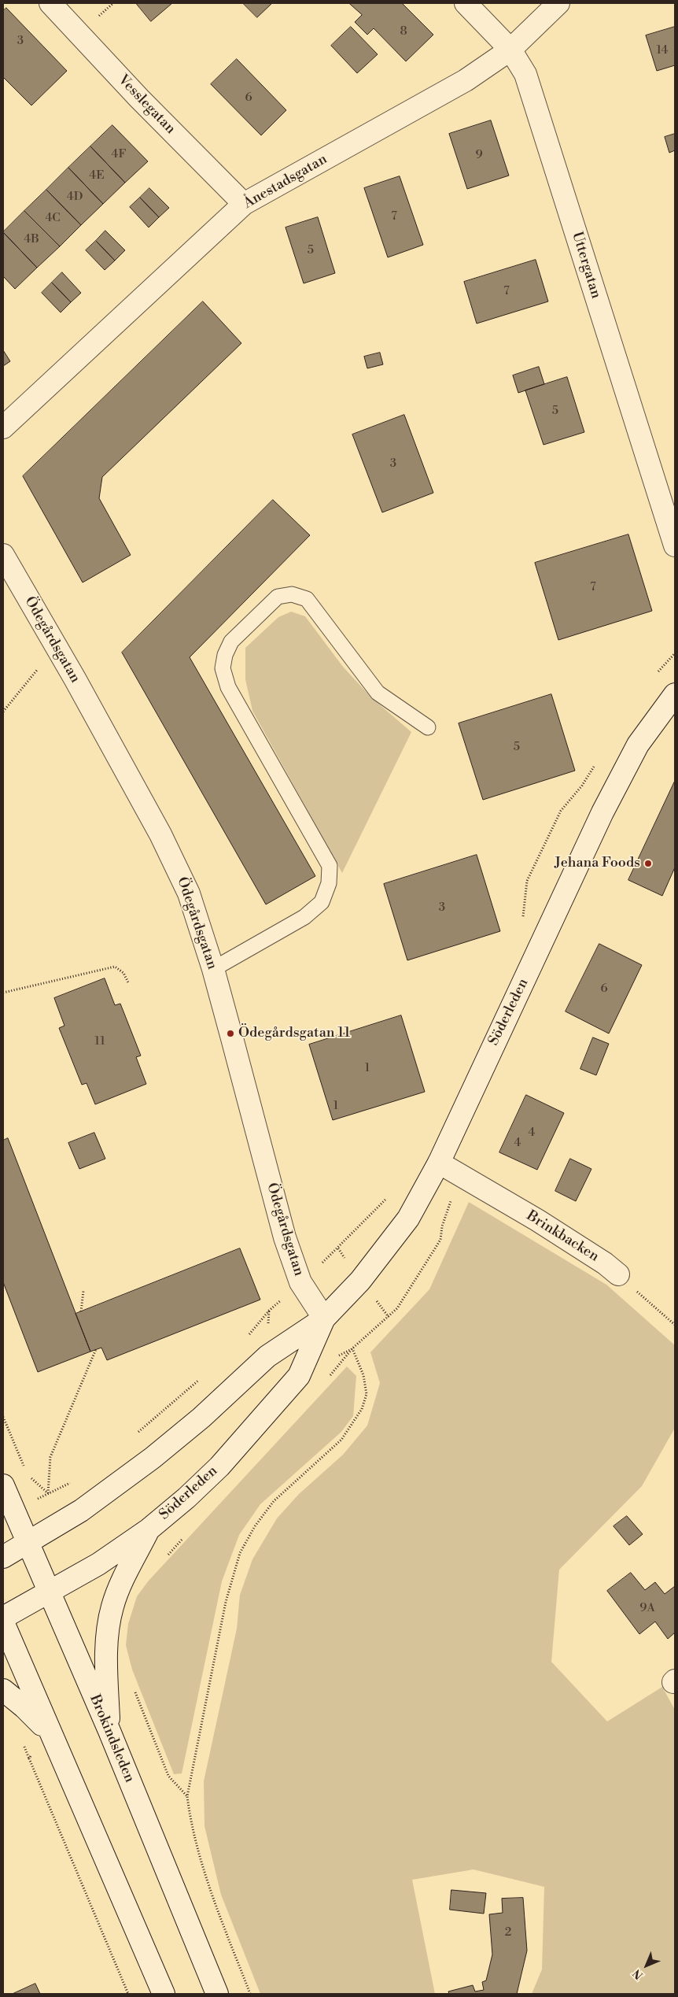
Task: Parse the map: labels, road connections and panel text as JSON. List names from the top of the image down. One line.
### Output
{"streets":{"main road":["Vesslegatan","Ånestadsgatan","Uttergatan","Ödegårdsgatan","Söderleden","Brinkbacken","Brokindsleden"]},"crossings":[["Vesslegatan","Ånestadsgatan"],["Ånestadsgatan","Uttergatan"],["Ödegårdsgatan","Söderleden"],["Söderleden","Brinkbacken"],["Söderleden","Brokindsleden"]],"places":["Jehana Foods","Ödegårdsgatan 11"],"house_numbers":["8","3","14","6","4F","9","4E","4D","7","4C","4B","5","7","5","3","7","5","3","6","11","1","1","4","4","9A","2"],"north":"bottom left"}
